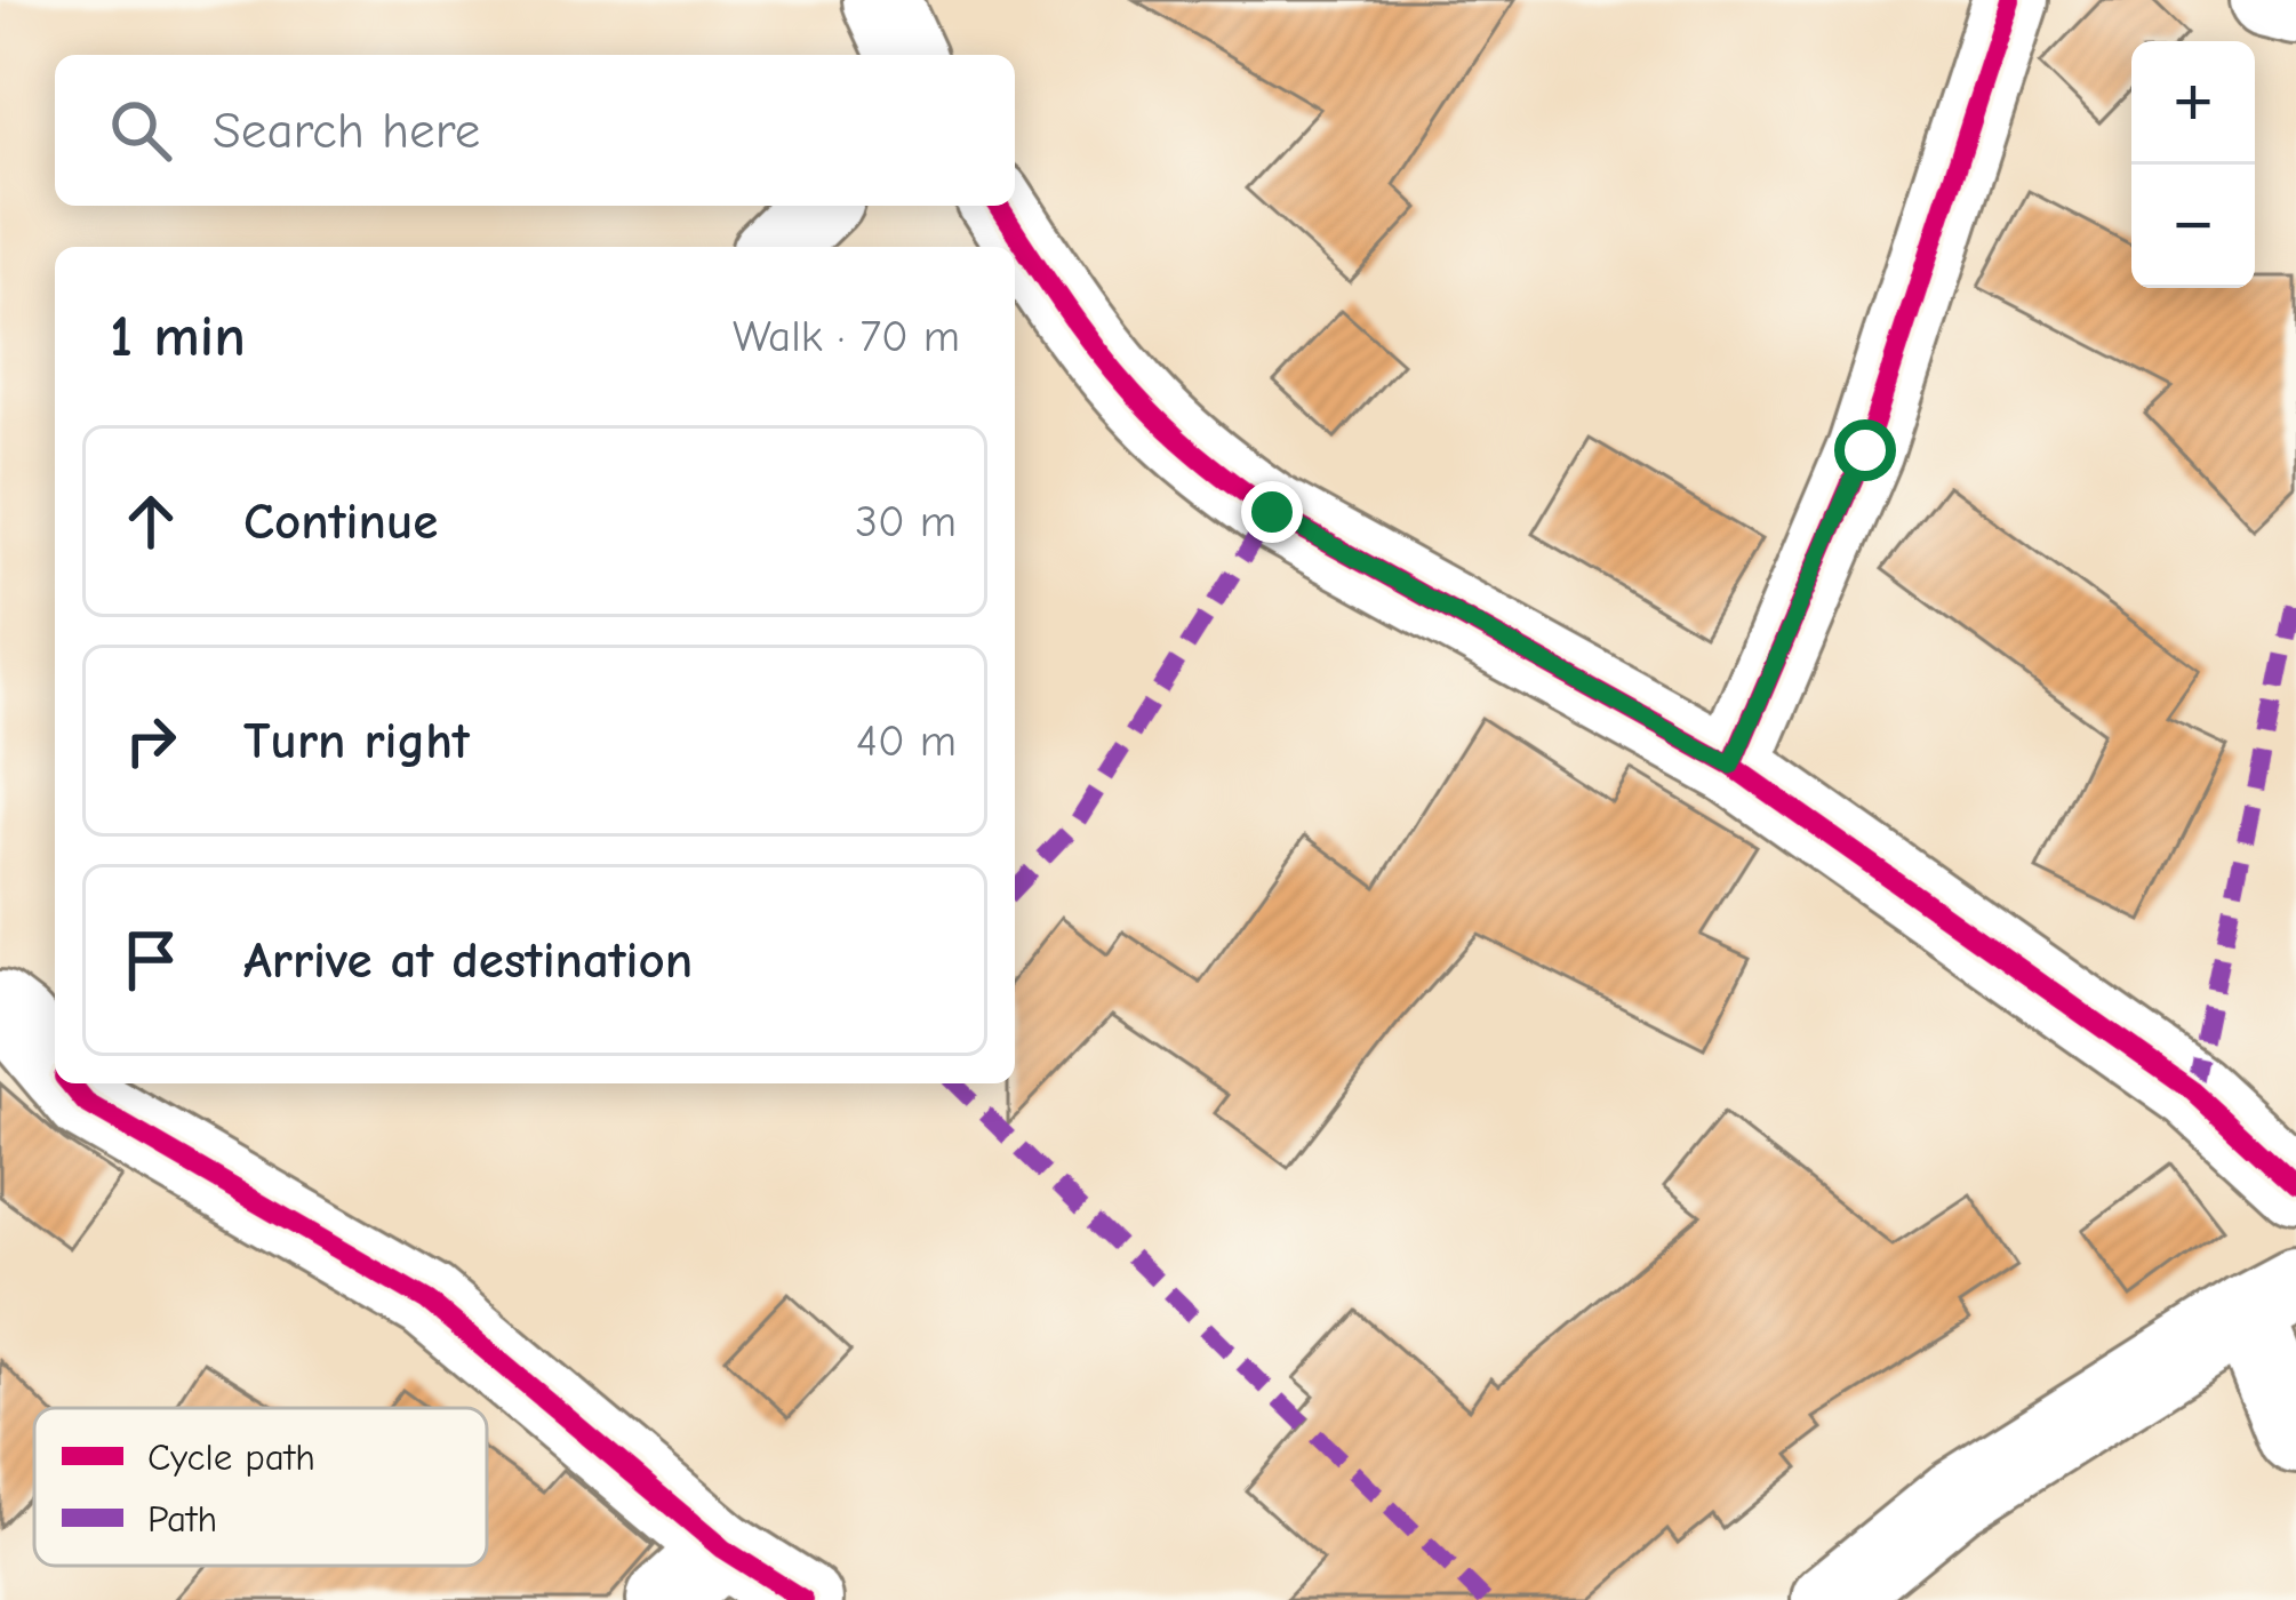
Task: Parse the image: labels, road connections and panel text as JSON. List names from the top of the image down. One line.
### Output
{"legend":["Cycle path","Path"],"page":{"map_buttons":["+","−"],"search":"Search here","heading":["1 min","Walk · 70 m"],"list":[["Continue","30 m"],["Turn right","40 m"],"Arrive at destination"]}}
